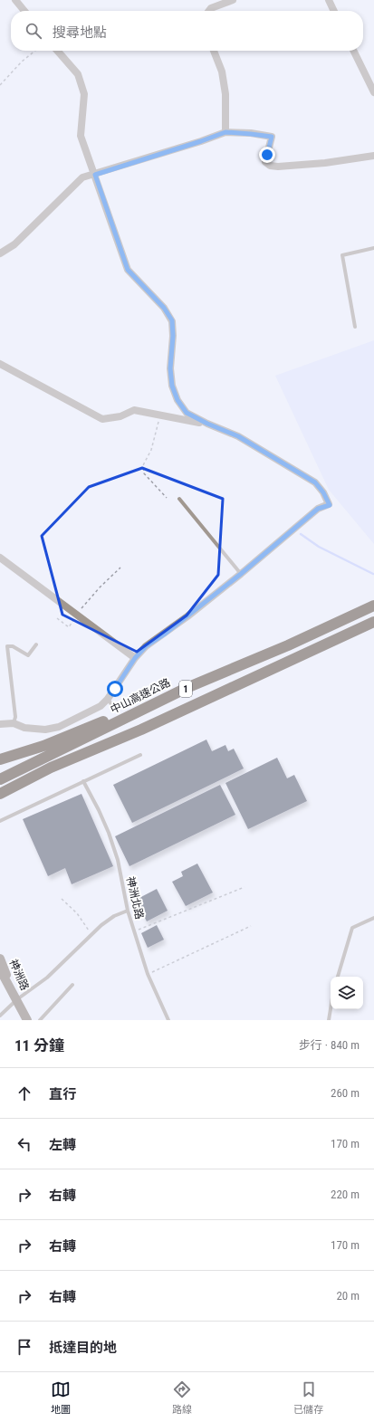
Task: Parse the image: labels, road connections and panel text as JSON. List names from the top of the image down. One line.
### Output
{"streets":{"highway":["1","中山高速公路"],"street":["神洲路"],"lane":["神洲北路"]},"page":{"search":"搜尋地點","heading":["11 分鐘","步行 · 840 m"],"list":[["直行","260 m"],["左轉","170 m"],["右轉","220 m"],["右轉","170 m"],["右轉","20 m"],"抵達目的地"],"nav":["地圖","路線","已儲存"]}}
